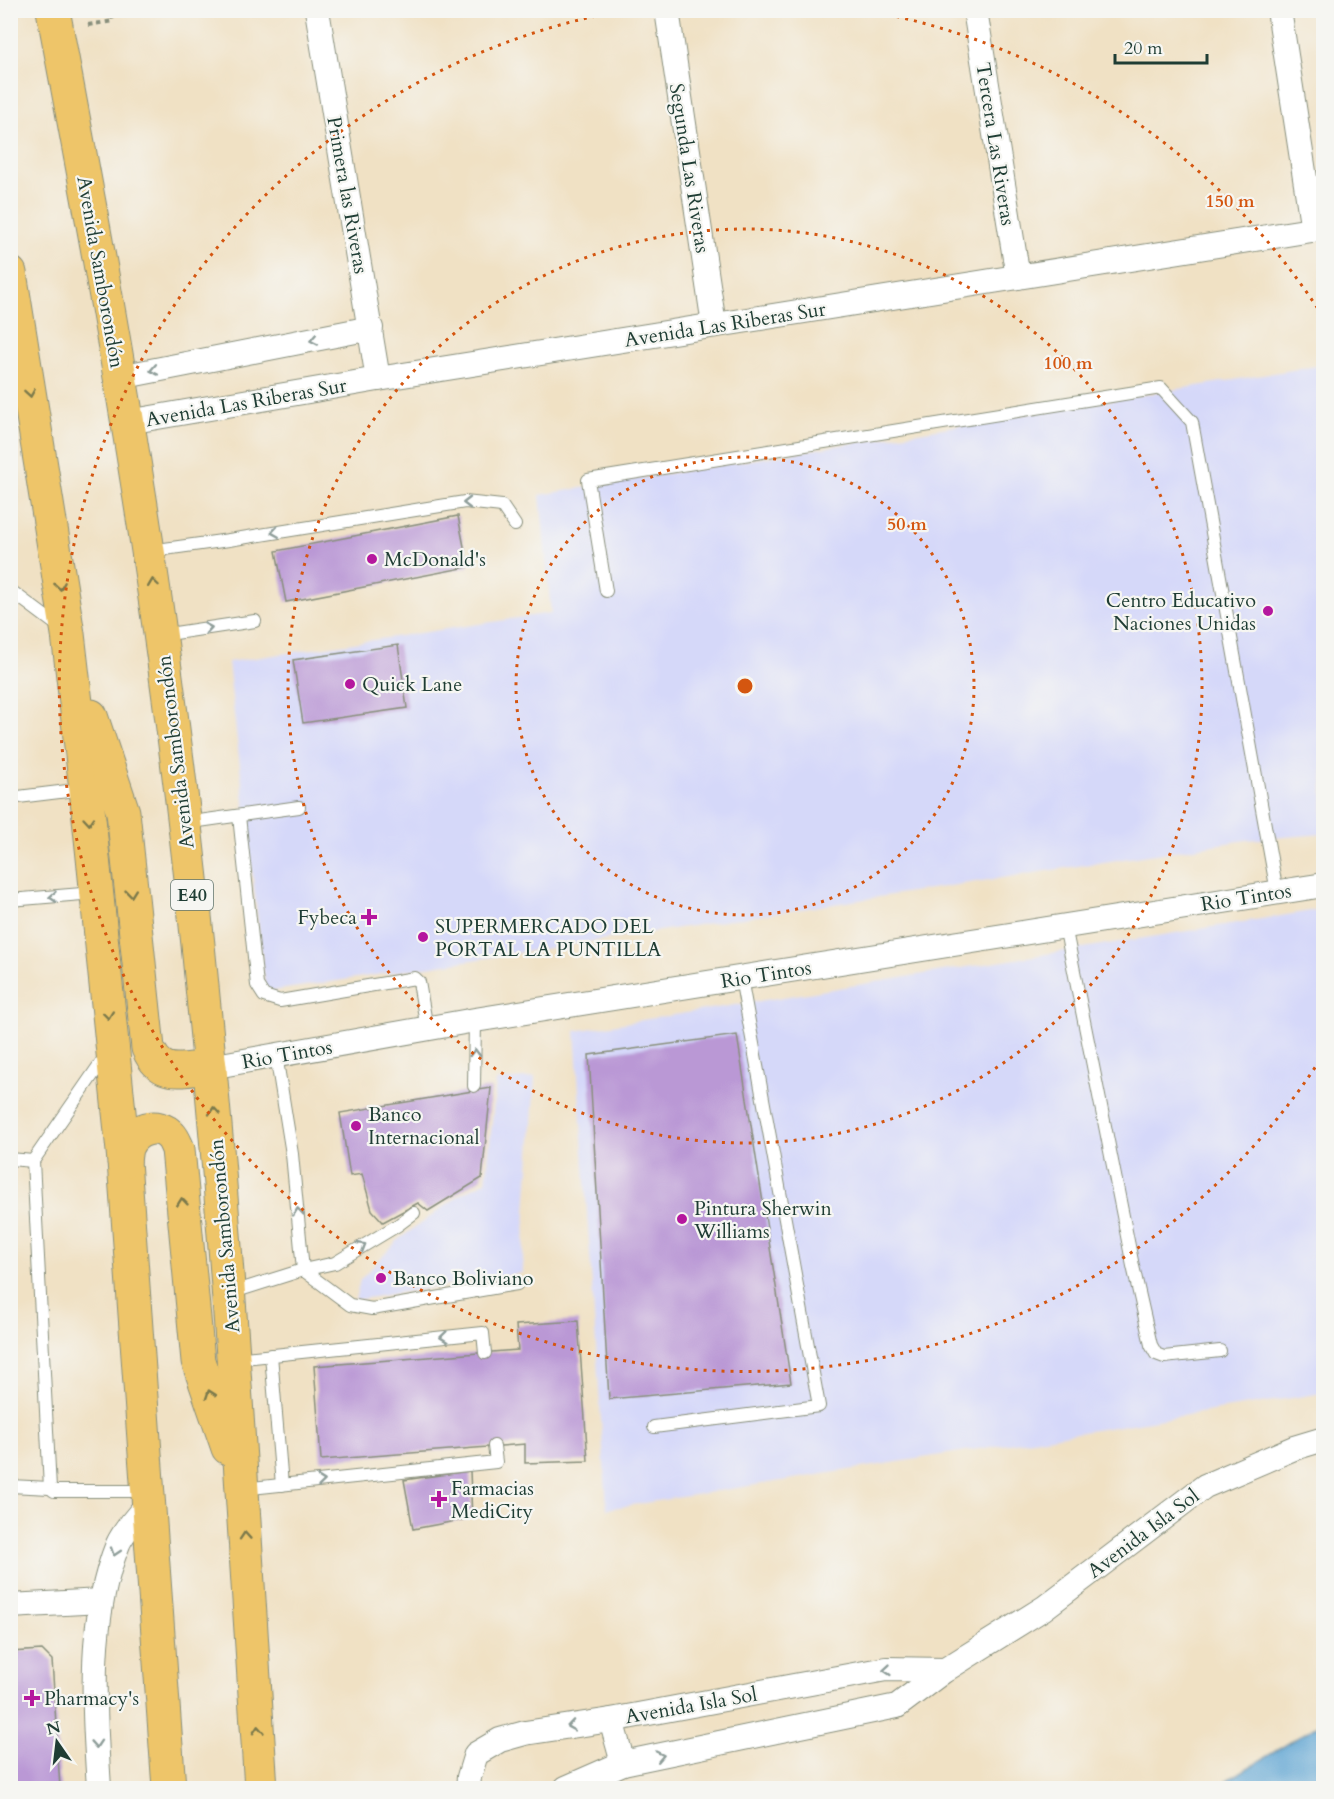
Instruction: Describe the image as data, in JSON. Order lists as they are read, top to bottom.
{
  "streets": {
    "highway": ["Avenida Samborondón", "E40"],
    "street": [
      "Tercera Las Riveras",
      "Segunda Las Riveras",
      "Primera las Riveras",
      "Avenida Las Riberas Sur",
      "Rio Tintos",
      "Avenida Isla Sol"
    ]
  },
  "crossings": [
    ["Tercera Las Riveras", "Avenida Las Riberas Sur"],
    ["Segunda Las Riveras", "Avenida Las Riberas Sur"],
    ["Primera las Riveras", "Avenida Las Riberas Sur"],
    ["Avenida Samborondón", "Avenida Las Riberas Sur"],
    ["Avenida Samborondón", "Rio Tintos"]
  ],
  "places": {
    "other": [
      "McDonald's",
      "Centro Educativo Naciones Unidas",
      "Quick Lane",
      "SUPERMERCADO DEL PORTAL LA PUNTILLA",
      "Banco Internacional",
      "Pintura Sherwin Williams",
      "Banco Boliviano"
    ],
    "health": ["Fybeca", "Farmacias MediCity", "Pharmacy's"]
  },
  "scale_bar": "20 m",
  "north": "top",
  "rings": ["150 m", "100 m", "50 m"]
}
